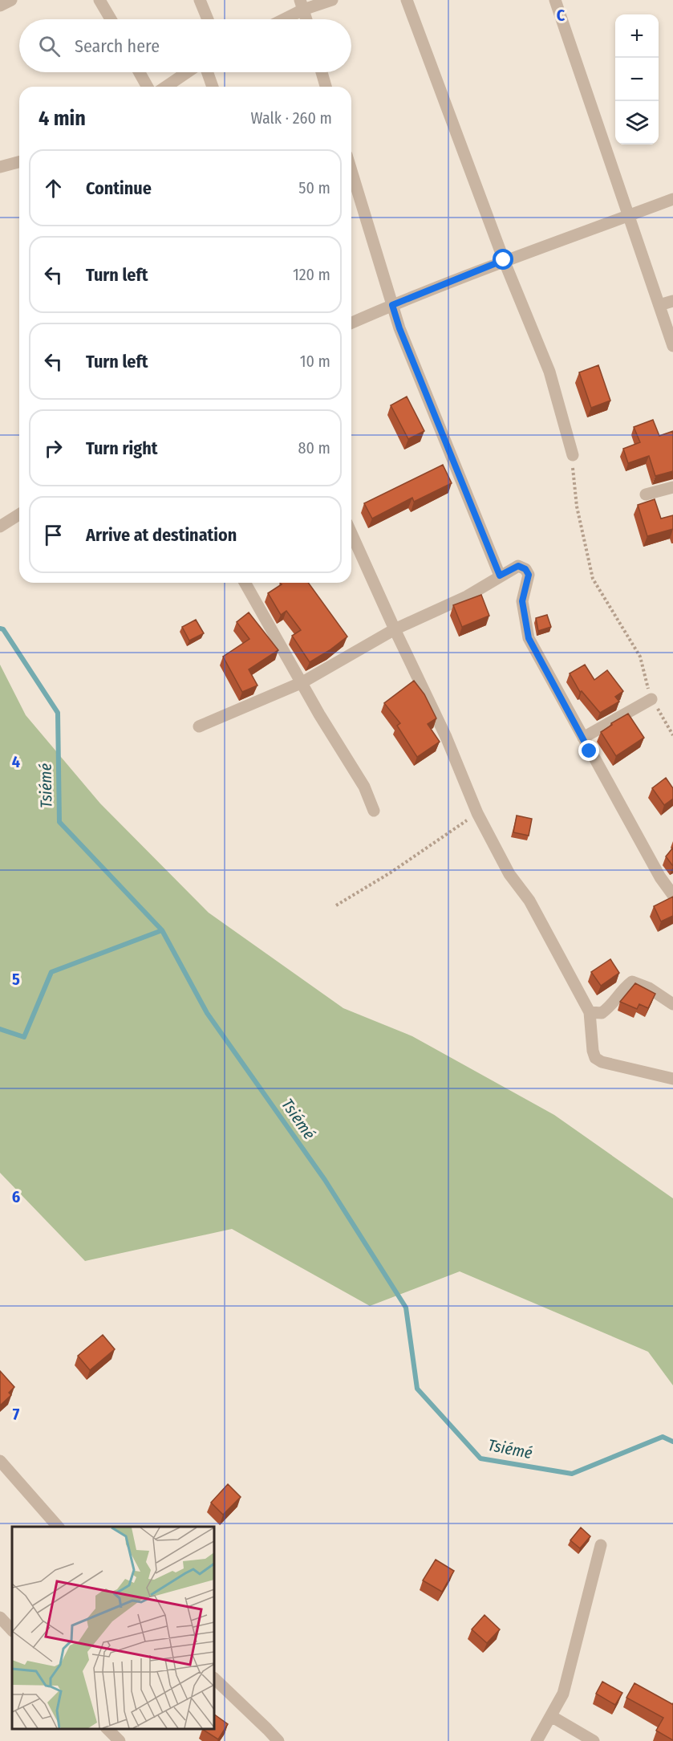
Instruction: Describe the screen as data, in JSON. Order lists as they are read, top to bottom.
{
  "water": ["Tsiémé"],
  "page": {
    "map_buttons": ["+", "−"],
    "search": "Search here",
    "heading": ["4 min", "Walk · 260 m"],
    "list": [
      ["Continue", "50 m"],
      ["Turn left", "120 m"],
      ["Turn left", "10 m"],
      ["Turn right", "80 m"],
      "Arrive at destination"
    ]
  },
  "grid": {
    "columns": ["C"],
    "rows": [
      "4",
      "5",
      "6",
      "7"
    ]
  }
}
